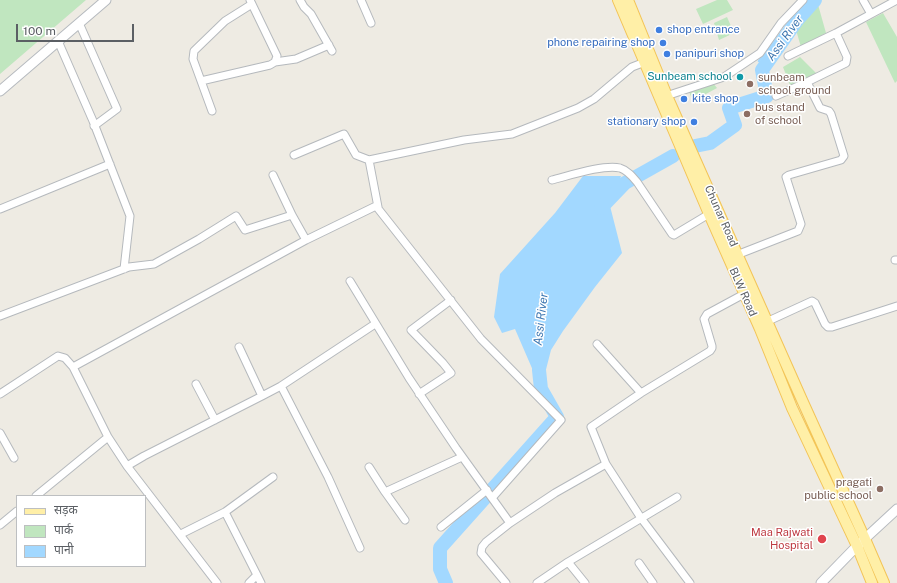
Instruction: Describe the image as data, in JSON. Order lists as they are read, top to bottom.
{
  "streets": {
    "main road": ["Chunar Road", "BLW Road"]
  },
  "crossings": [
    ["Chunar Road", "BLW Road"]
  ],
  "water": ["Assi River"],
  "places": [
    "shop entrance",
    "phone repairing shop",
    "panipuri shop",
    "Sunbeam school",
    "sunbeam school ground",
    "kite shop",
    "bus stand of school",
    "stationary shop",
    "pragati public school",
    "Maa Rajwati Hospital"
  ],
  "legend": ["सड़क", "पार्क", "पानी"],
  "scale_bar": "100 m"
}
